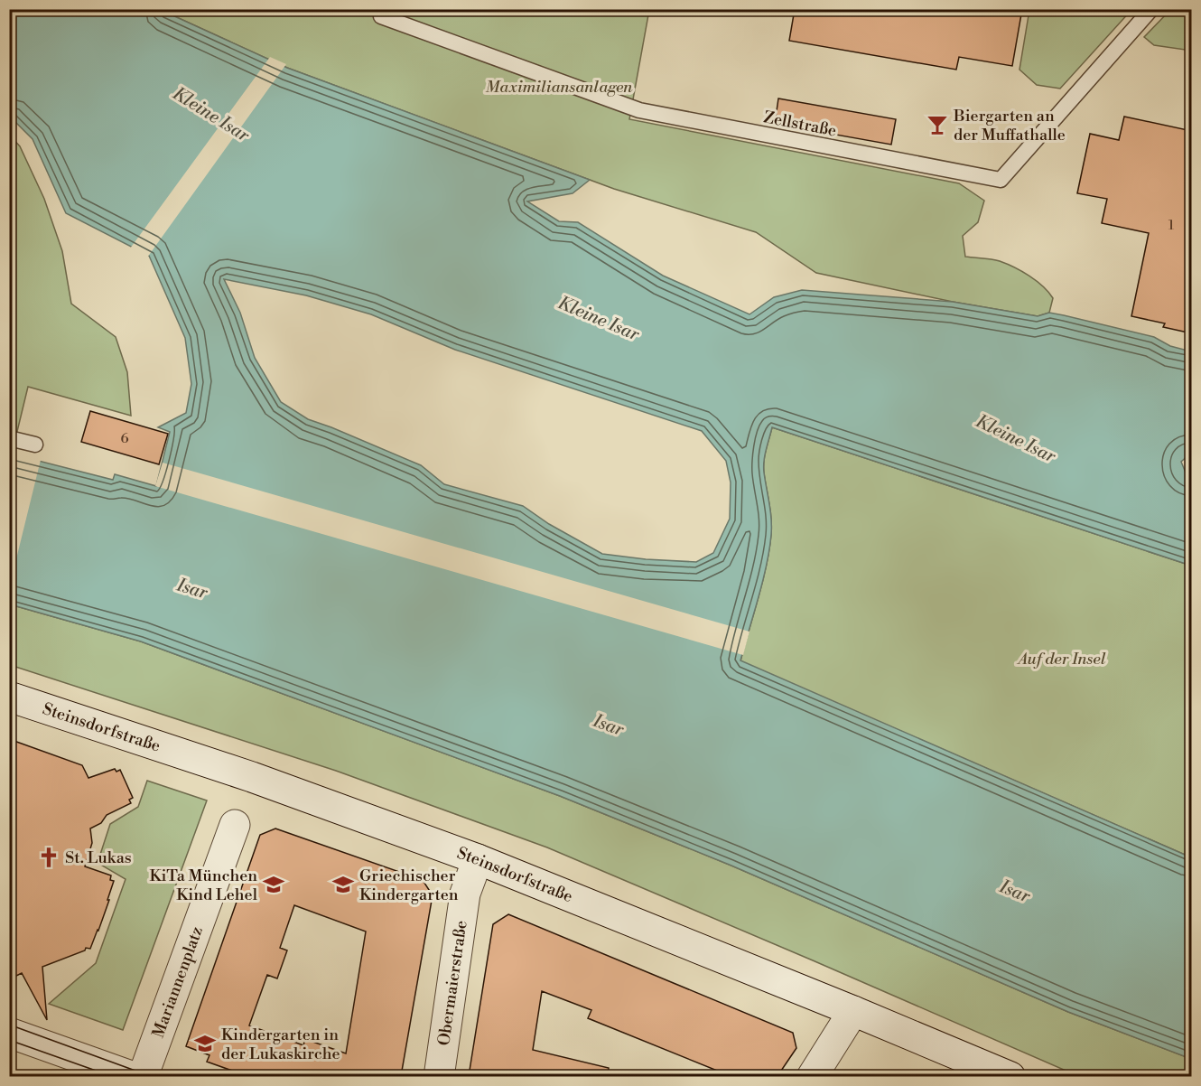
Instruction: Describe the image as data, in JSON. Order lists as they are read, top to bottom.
{
  "streets": {
    "main road": ["Steinsdorfstraße", "Mariannenplatz", "Obermaierstraße"],
    "lane": ["Zellstraße"]
  },
  "crossings": [
    ["Steinsdorfstraße", "Obermaierstraße"]
  ],
  "water": ["Kleine Isar", "Isar"],
  "parks": ["Maximiliansanlagen", "Auf der Insel"],
  "places": {
    "bar": ["Biergarten an der Muffathalle"],
    "church": ["St. Lukas"],
    "school or university": ["KiTa München Kind Lehel", "Griechischer Kindergarten", "Kindergarten in der Lukaskirche"]
  },
  "house_numbers": ["1", "6"]
}
